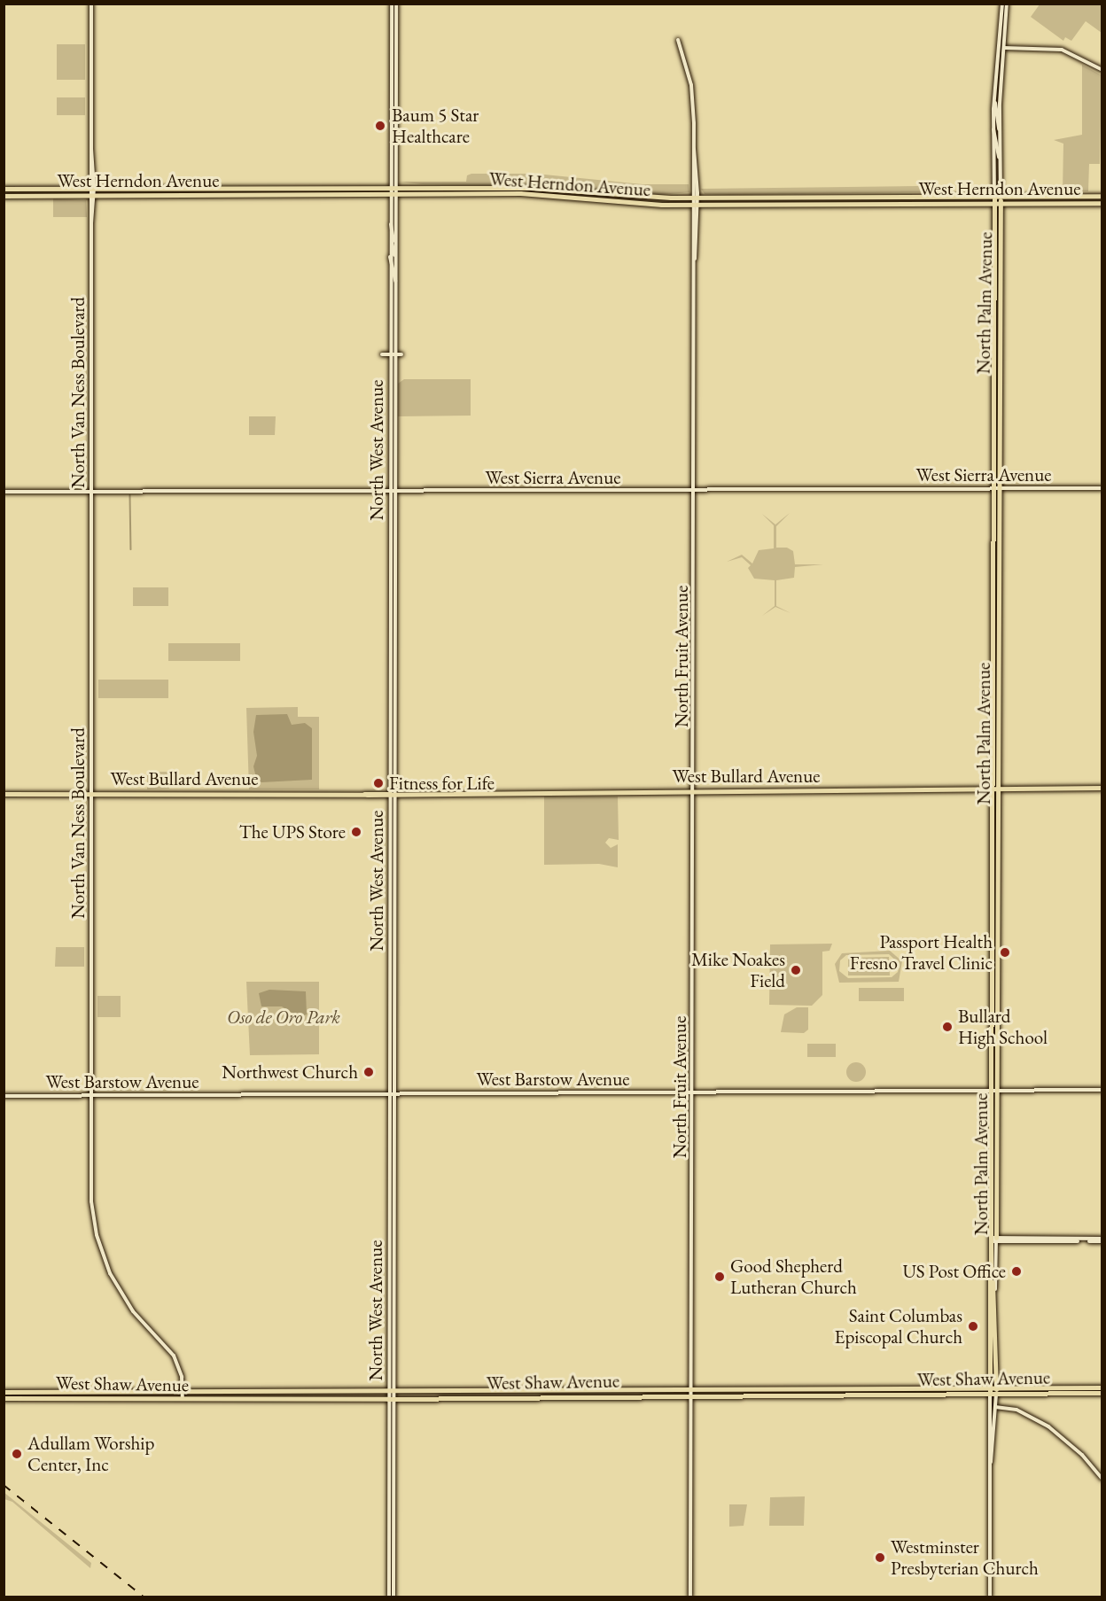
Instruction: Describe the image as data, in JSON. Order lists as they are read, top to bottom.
{
  "streets": {
    "main road": [
      "West Herndon Avenue",
      "North Palm Avenue",
      "West Bullard Avenue",
      "West Shaw Avenue"
    ],
    "street": [
      "North Van Ness Boulevard",
      "North West Avenue",
      "West Sierra Avenue",
      "North Fruit Avenue",
      "West Barstow Avenue"
    ]
  },
  "crossings": [
    ["West Herndon Avenue", "North Palm Avenue"],
    ["West Herndon Avenue", "North Van Ness Boulevard"],
    ["West Herndon Avenue", "North West Avenue"],
    ["West Herndon Avenue", "North Fruit Avenue"],
    ["North Palm Avenue", "West Sierra Avenue"],
    ["North Palm Avenue", "West Bullard Avenue"],
    ["North Palm Avenue", "West Barstow Avenue"],
    ["North Palm Avenue", "West Shaw Avenue"],
    ["North Van Ness Boulevard", "West Sierra Avenue"],
    ["North Van Ness Boulevard", "West Bullard Avenue"],
    ["North Van Ness Boulevard", "West Barstow Avenue"],
    ["North Van Ness Boulevard", "West Shaw Avenue"],
    ["North West Avenue", "West Sierra Avenue"],
    ["North West Avenue", "West Bullard Avenue"],
    ["North West Avenue", "West Barstow Avenue"],
    ["North West Avenue", "West Shaw Avenue"],
    ["West Sierra Avenue", "North Fruit Avenue"],
    ["North Fruit Avenue", "West Bullard Avenue"],
    ["North Fruit Avenue", "West Barstow Avenue"],
    ["North Fruit Avenue", "West Shaw Avenue"]
  ],
  "parks": ["Oso de Oro Park"],
  "places": [
    "Baum 5 Star Healthcare",
    "Fitness for Life",
    "The UPS Store",
    "Passport Health Fresno Travel Clinic",
    "Mike Noakes Field",
    "Bullard High School",
    "Northwest Church",
    "US Post Office",
    "Good Shepherd Lutheran Church",
    "Saint Columbas Episcopal Church",
    "Adullam Worship Center, Inc",
    "Westminster Presbyterian Church"
  ]
}
